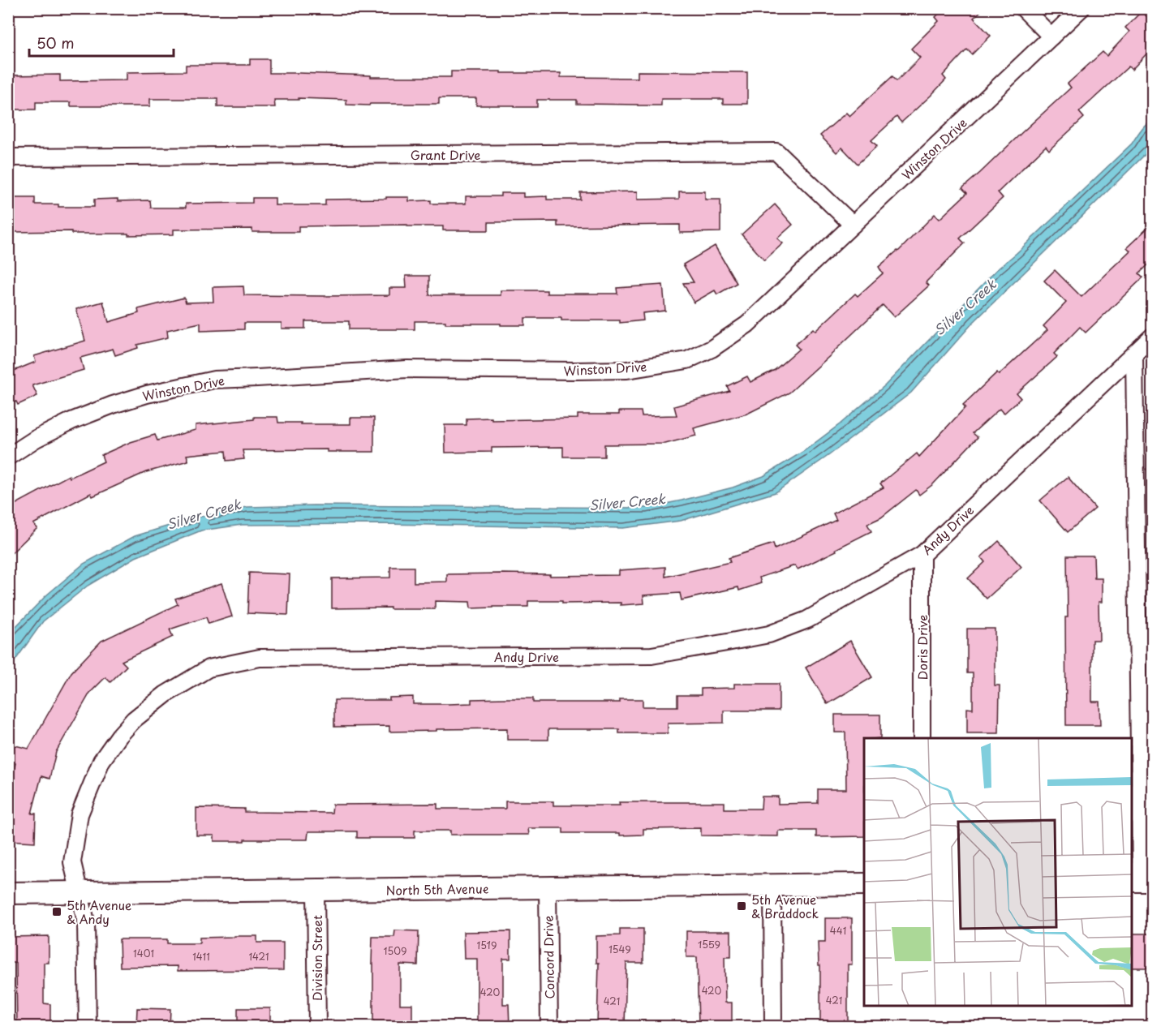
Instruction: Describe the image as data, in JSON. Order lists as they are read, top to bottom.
{
  "streets": {
    "street": [
      "Winston Drive",
      "Grant Drive",
      "Andy Drive",
      "Doris Drive",
      "North 5th Avenue",
      "Concord Drive",
      "Division Street"
    ]
  },
  "crossings": [
    ["Winston Drive", "Grant Drive"],
    ["Andy Drive", "Doris Drive"],
    ["Andy Drive", "North 5th Avenue"],
    ["North 5th Avenue", "Concord Drive"],
    ["North 5th Avenue", "Division Street"]
  ],
  "water": ["Silver Creek"],
  "places": {
    "transit": ["5th Avenue & Braddock", "5th Avenue & Andy"]
  },
  "house_numbers": [
    "441",
    "1559",
    "1519",
    "1549",
    "1509",
    "1401",
    "1411",
    "1421",
    "420",
    "420",
    "421",
    "421"
  ],
  "scale_bar": "50 m"
}
